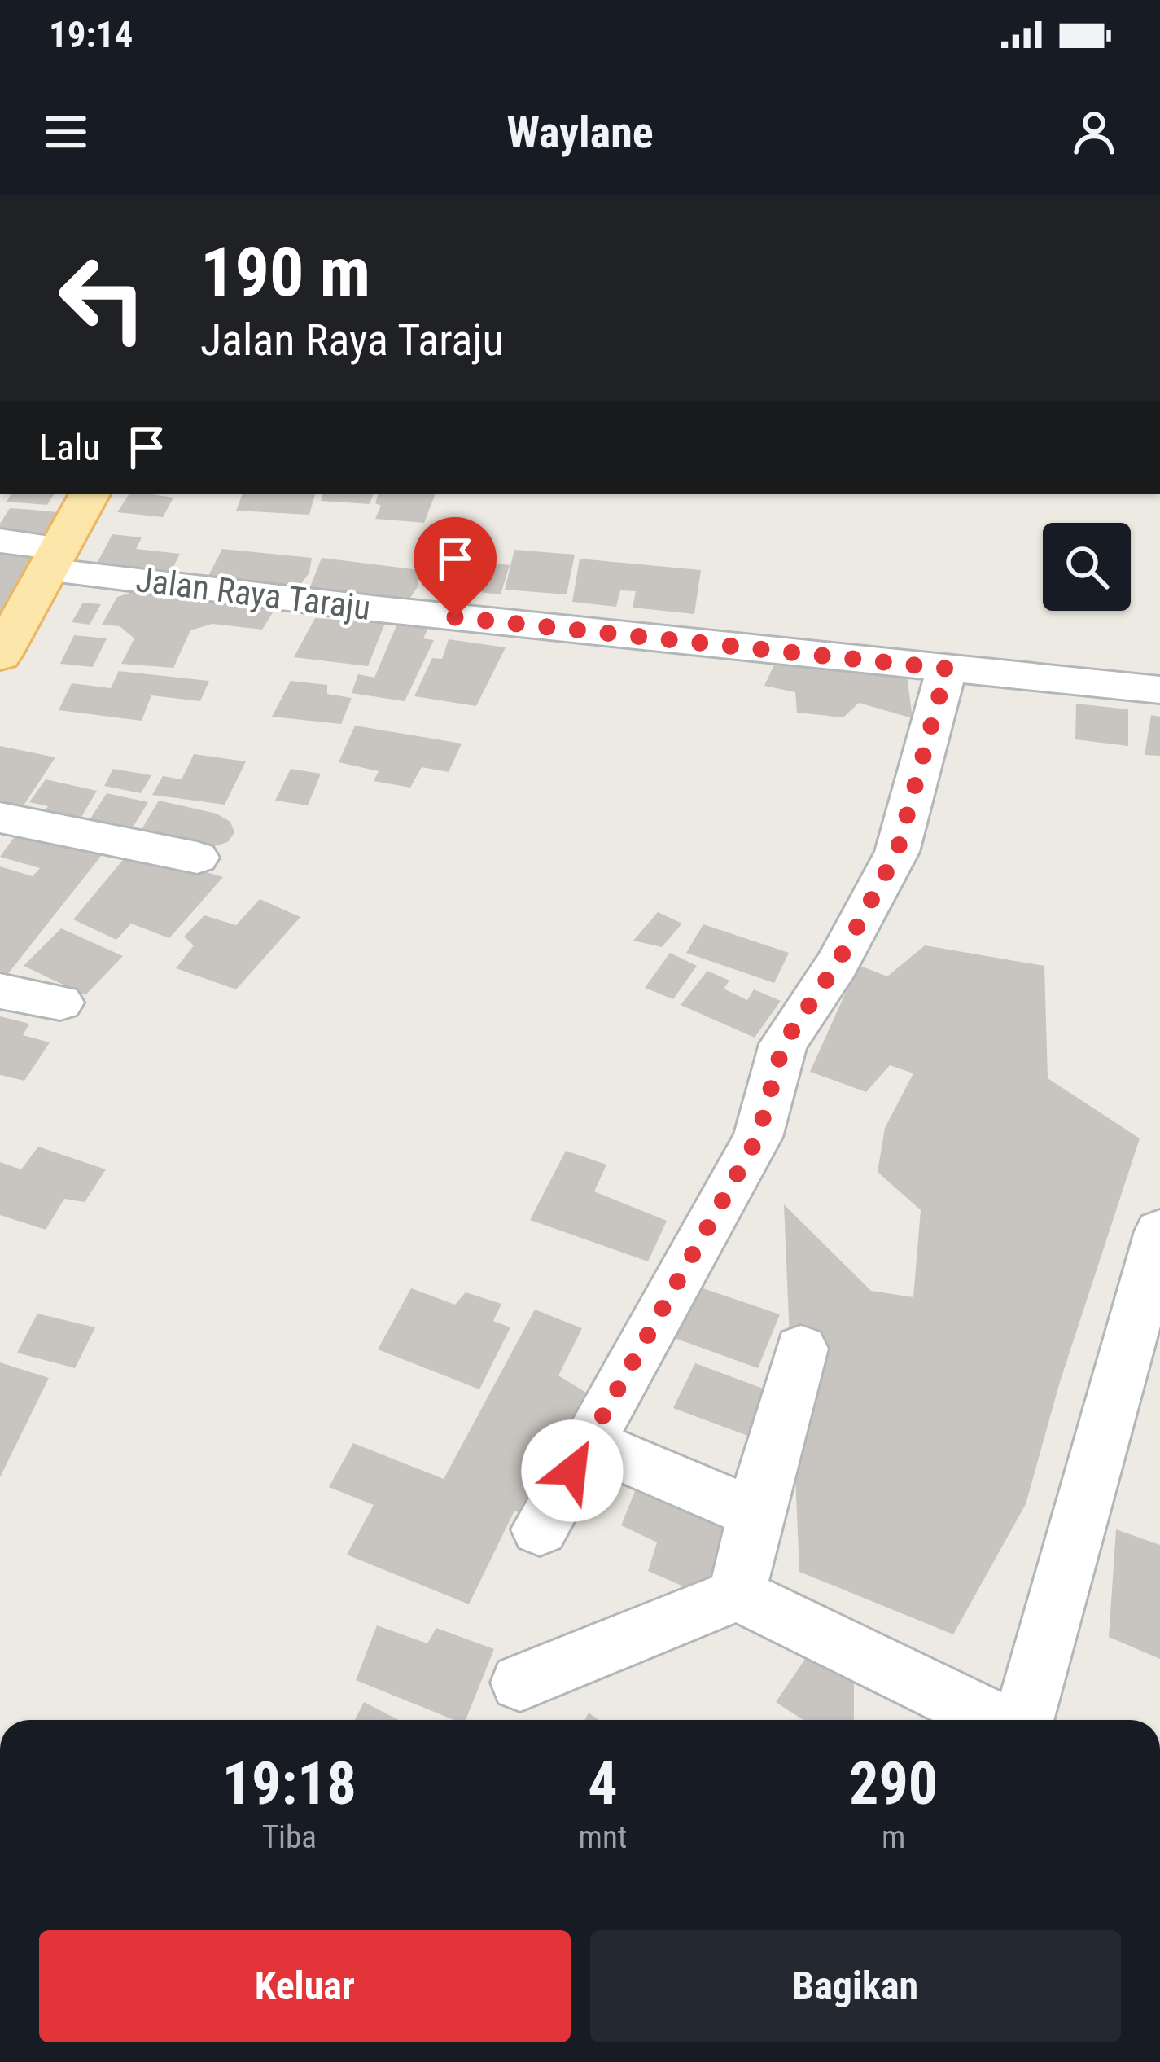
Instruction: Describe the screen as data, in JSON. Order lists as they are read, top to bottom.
{
  "streets": {
    "street": ["Jalan Raya Taraju"]
  },
  "page": {
    "status": "19:14",
    "header": "Waylane",
    "turn": ["190 m", "Jalan Raya Taraju"],
    "then": "Lalu",
    "eta": [
      "19:18",
      "Tiba",
      "4",
      "mnt",
      "290",
      "m"
    ],
    "buttons": ["Keluar", "Bagikan"]
  }
}
